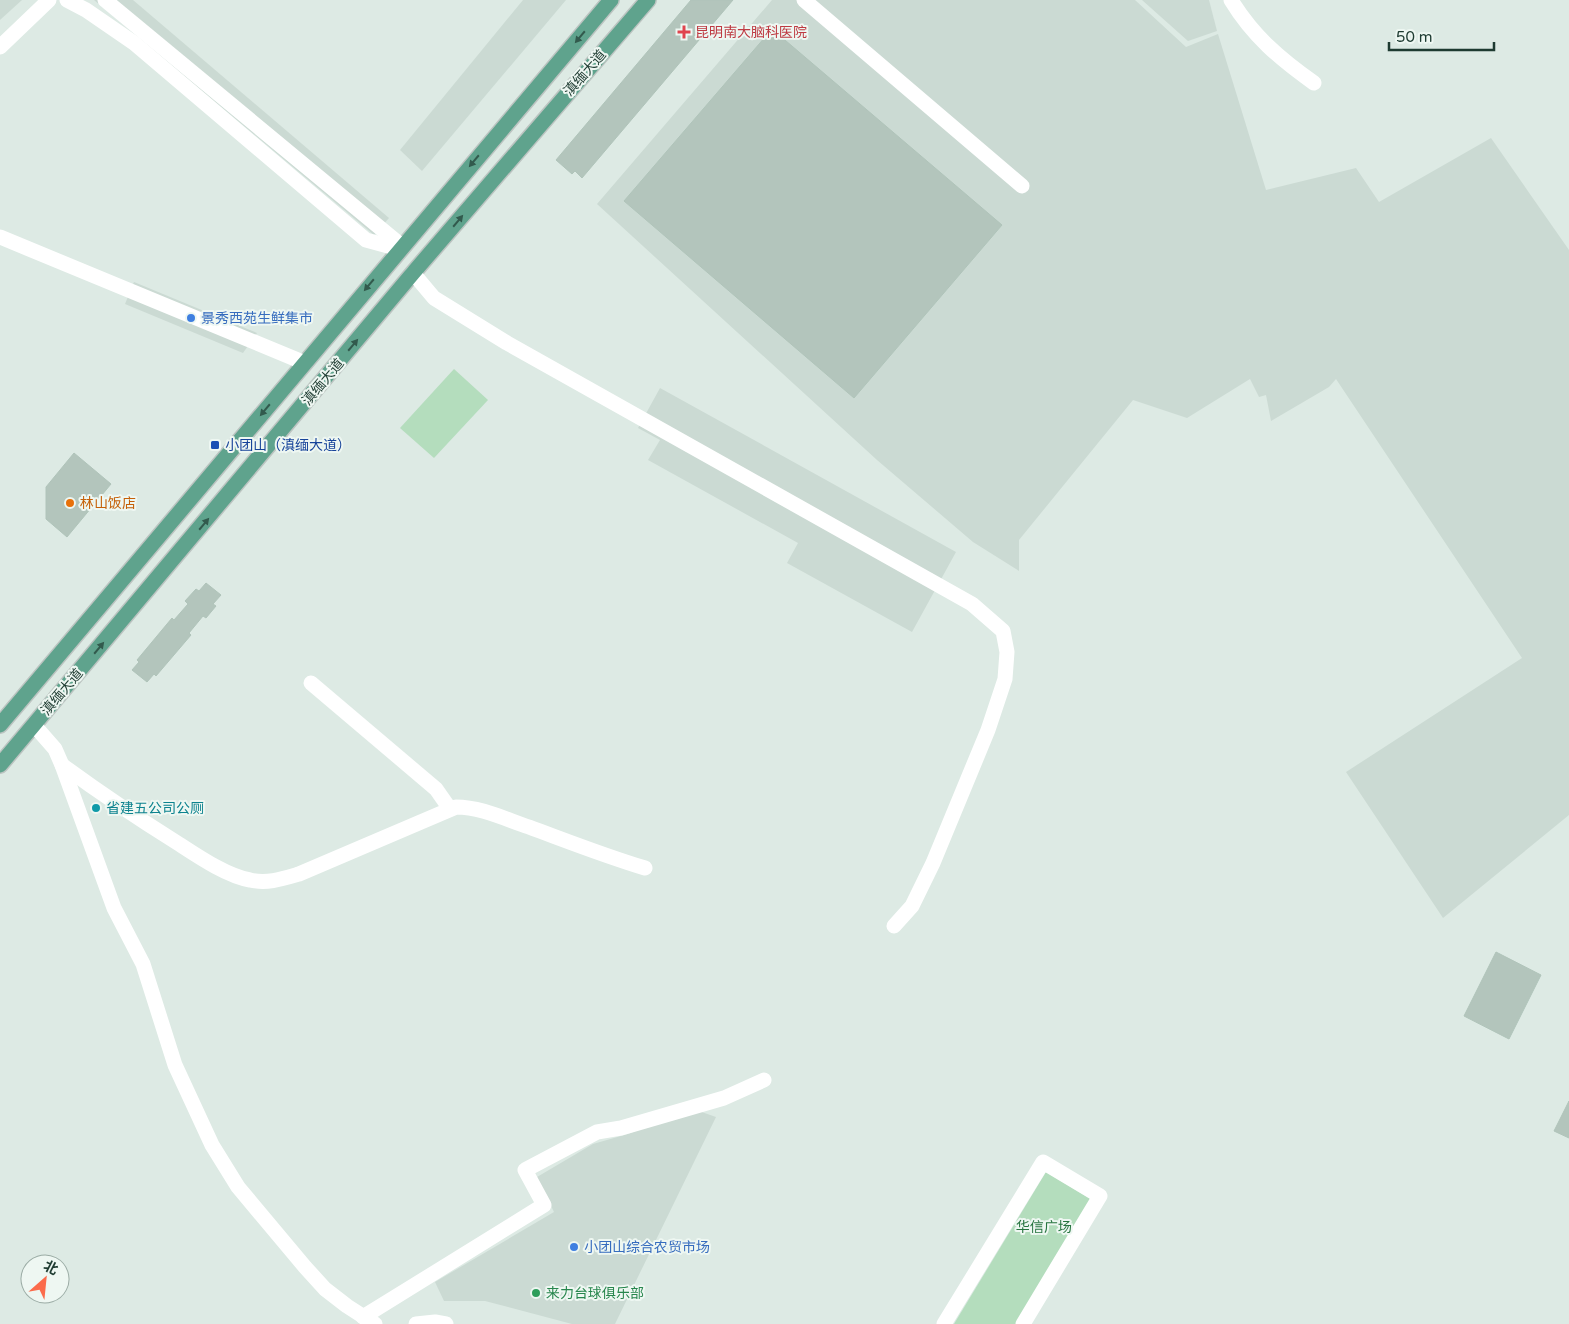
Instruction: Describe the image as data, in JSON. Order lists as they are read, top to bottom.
{
  "streets": {
    "main road": ["滇缅大道"]
  },
  "parks": ["华信广场"],
  "places": {
    "health": ["昆明南大脑科医院"],
    "other": [
      "景秀西苑生鲜集市",
      "林山饭店",
      "省建五公司公厕",
      "小团山综合农贸市场",
      "来力台球俱乐部"
    ],
    "transit": ["小团山（滇缅大道）"]
  },
  "scale_bar": "50 m",
  "north": "top right"
}
